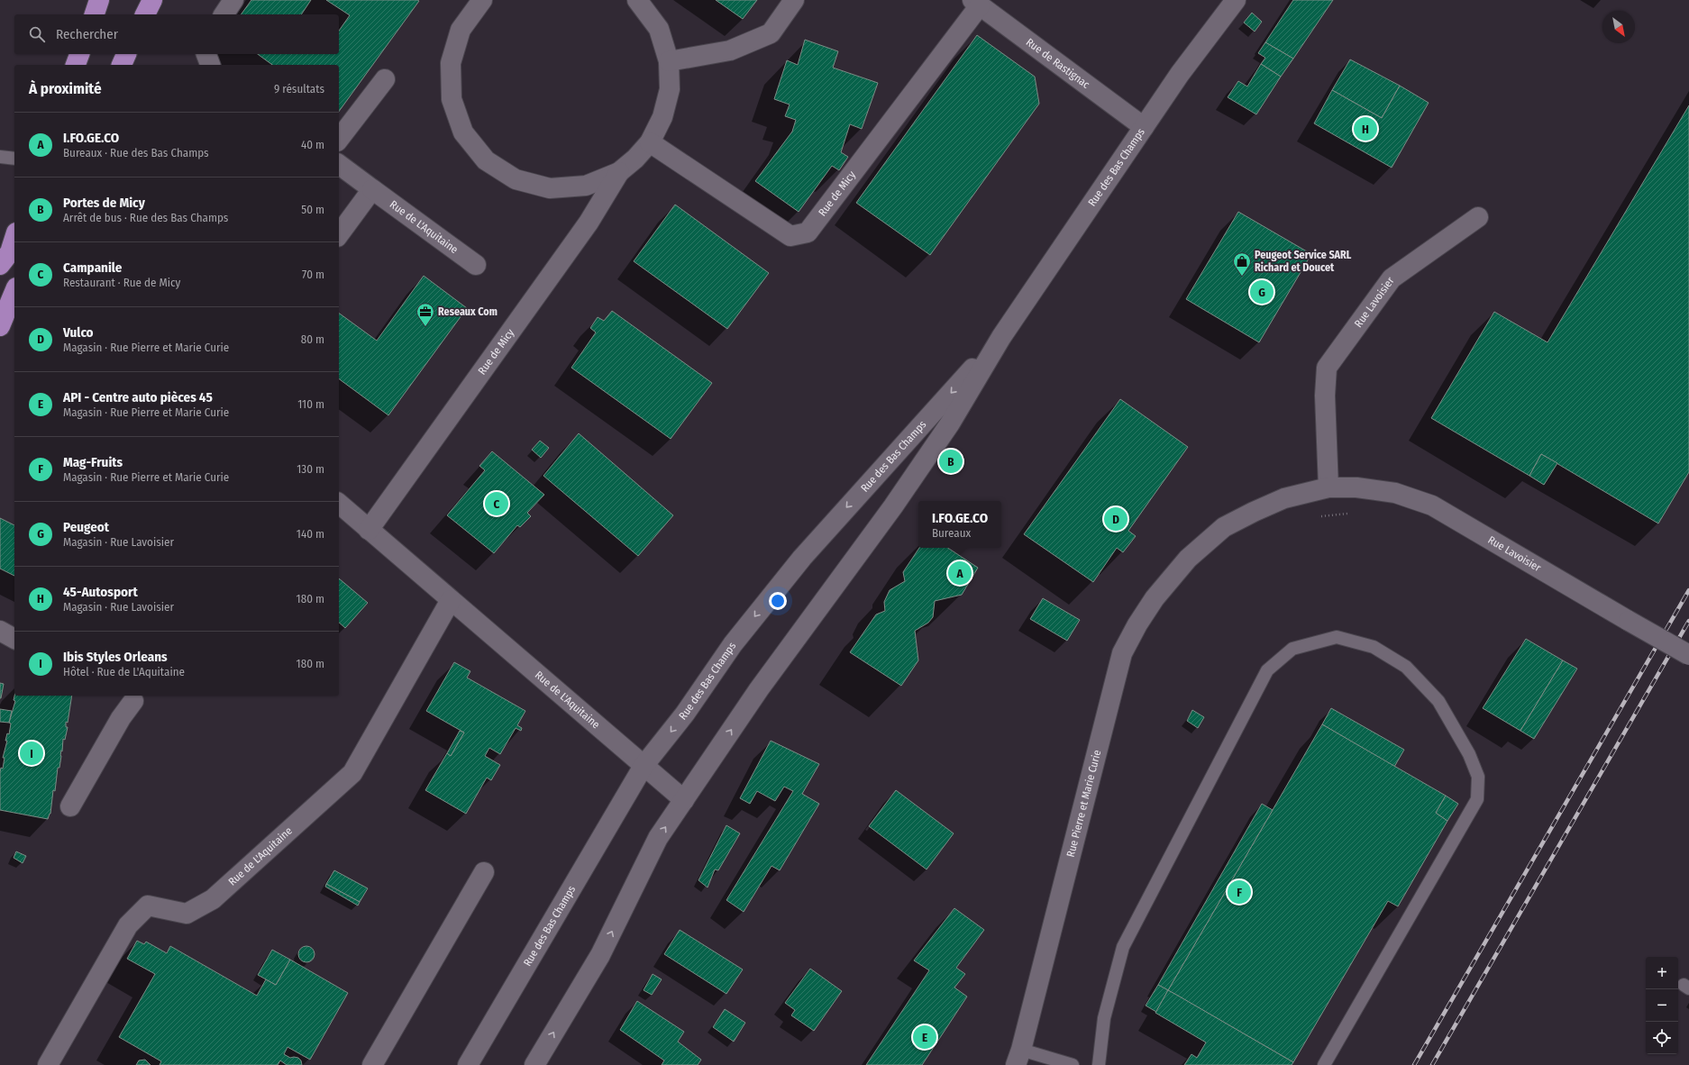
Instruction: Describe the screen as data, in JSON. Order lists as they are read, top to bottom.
{
  "streets": {
    "street": [
      "Rue de Rastignac",
      "Rue des Bas Champs",
      "Rue de Micy",
      "Rue de L'Aquitaine",
      "Rue Lavoisier",
      "Rue Pierre et Marie Curie"
    ]
  },
  "crossings": [
    ["Rue de Rastignac", "Rue des Bas Champs"],
    ["Rue de Rastignac", "Rue de Micy"],
    ["Rue des Bas Champs", "Rue de L'Aquitaine"],
    ["Rue de Micy", "Rue de L'Aquitaine"],
    ["Rue Lavoisier", "Rue Pierre et Marie Curie"]
  ],
  "places": {
    "shop": ["Peugeot Service SARL Richard et Doucet"],
    "office": ["Reseaux Com"]
  },
  "north": "bottom right",
  "page": {
    "search": "Rechercher",
    "heading": ["À proximité", "9 résultats"],
    "list": [
      {
        "mark": "A",
        "name": "I.FO.GE.CO",
        "note": "Bureaux · Rue des Bas Champs",
        "value": "40 m"
      },
      {
        "mark": "B",
        "name": "Portes de Micy",
        "note": "Arrêt de bus · Rue des Bas Champs",
        "value": "50 m"
      },
      {
        "mark": "C",
        "name": "Campanile",
        "note": "Restaurant · Rue de Micy",
        "value": "70 m"
      },
      {
        "mark": "D",
        "name": "Vulco",
        "note": "Magasin · Rue Pierre et Marie Curie",
        "value": "80 m"
      },
      {
        "mark": "E",
        "name": "API - Centre auto pièces 45",
        "note": "Magasin · Rue Pierre et Marie Curie",
        "value": "110 m"
      },
      {
        "mark": "F",
        "name": "Mag-Fruits",
        "note": "Magasin · Rue Pierre et Marie Curie",
        "value": "130 m"
      },
      {
        "mark": "G",
        "name": "Peugeot",
        "note": "Magasin · Rue Lavoisier",
        "value": "140 m"
      },
      {
        "mark": "H",
        "name": "45-Autosport",
        "note": "Magasin · Rue Lavoisier",
        "value": "180 m"
      },
      {
        "mark": "I",
        "name": "Ibis Styles Orleans",
        "note": "Hôtel · Rue de L'Aquitaine",
        "value": "180 m"
      }
    ],
    "pins": [
      "H",
      "G",
      "B",
      "C",
      "D",
      "A",
      "I",
      "F",
      "E"
    ],
    "popup": ["I.FO.GE.CO", "Bureaux"],
    "map_buttons": ["+", "−"]
  }
}
